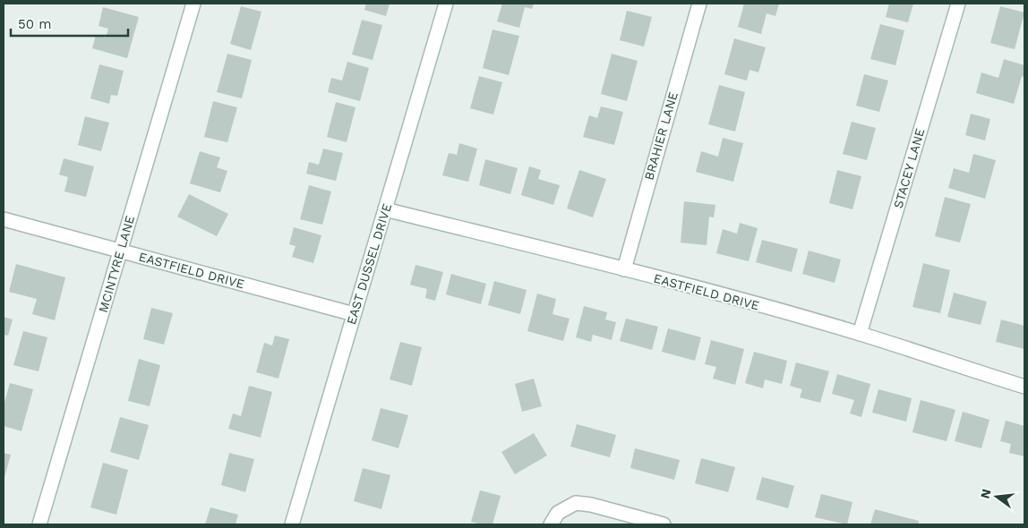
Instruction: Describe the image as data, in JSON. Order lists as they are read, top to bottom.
{
  "streets": {
    "street": [
      "BRAHIER LANE",
      "STACEY LANE",
      "MCINTYRE LANE",
      "EAST DUSSEL DRIVE",
      "EASTFIELD DRIVE"
    ]
  },
  "crossings": [
    ["BRAHIER LANE", "EASTFIELD DRIVE"],
    ["STACEY LANE", "EASTFIELD DRIVE"],
    ["MCINTYRE LANE", "EASTFIELD DRIVE"],
    ["EAST DUSSEL DRIVE", "EASTFIELD DRIVE"]
  ],
  "scale_bar": "50 m",
  "north": "left"
}
